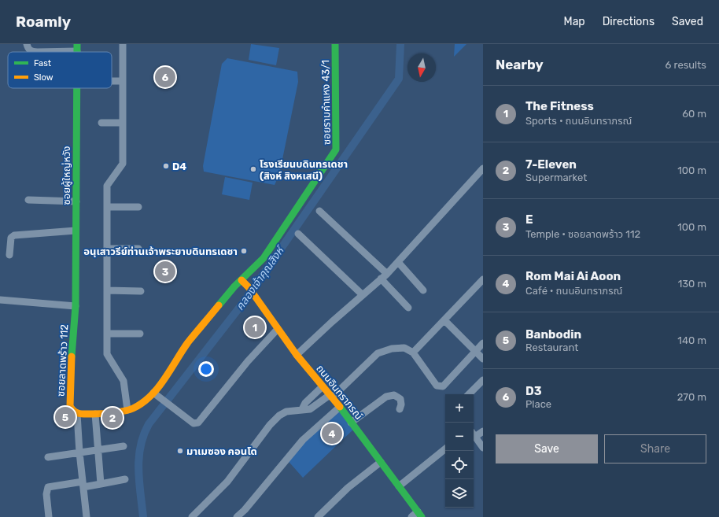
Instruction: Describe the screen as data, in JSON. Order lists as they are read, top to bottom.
{
  "streets": {
    "street": [
      "ซอยรามคำแหง 43/1",
      "ซอยผู้ใหญ่หวัง",
      "ซอยลาดพร้าว 112",
      "ถนนอินทราภรณ์"
    ]
  },
  "crossings": [
    ["ซอยรามคำแหง 43/1", "ถนนอินทราภรณ์"],
    ["ซอยผู้ใหญ่หวัง", "ซอยลาดพร้าว 112"]
  ],
  "water": ["คลองเจ้าคุณสิงห์"],
  "places": [
    "D4",
    "โรงเรียนบดินทรเดชา (สิงห์ สิงหเสนี)",
    "อนุเสาวรีย์ท่านเจ้าพระยาบดินทรเดชา",
    "มาเมซอง คอนโด"
  ],
  "legend": ["Fast", "Slow"],
  "north": "bottom",
  "page": {
    "header": "Roamly",
    "nav": ["Map", "Directions", "Saved"],
    "heading": ["Nearby", "6 results"],
    "pins": [
      "6",
      "3",
      "1",
      "5",
      "2",
      "4"
    ],
    "list": [
      {
        "mark": "1",
        "name": "The Fitness",
        "note": "Sports · ถนนอินทราภรณ์",
        "value": "60 m"
      },
      {
        "mark": "2",
        "name": "7-Eleven",
        "note": "Supermarket",
        "value": "100 m"
      },
      {
        "mark": "3",
        "name": "E",
        "note": "Temple · ซอยลาดพร้าว 112",
        "value": "100 m"
      },
      {
        "mark": "4",
        "name": "Rom Mai Ai Aoon",
        "note": "Café · ถนนอินทราภรณ์",
        "value": "130 m"
      },
      {
        "mark": "5",
        "name": "Banbodin",
        "note": "Restaurant",
        "value": "140 m"
      },
      {
        "mark": "6",
        "name": "D3",
        "note": "Place",
        "value": "270 m"
      }
    ],
    "map_buttons": ["+", "−"],
    "buttons": ["Save", "Share"]
  }
}
